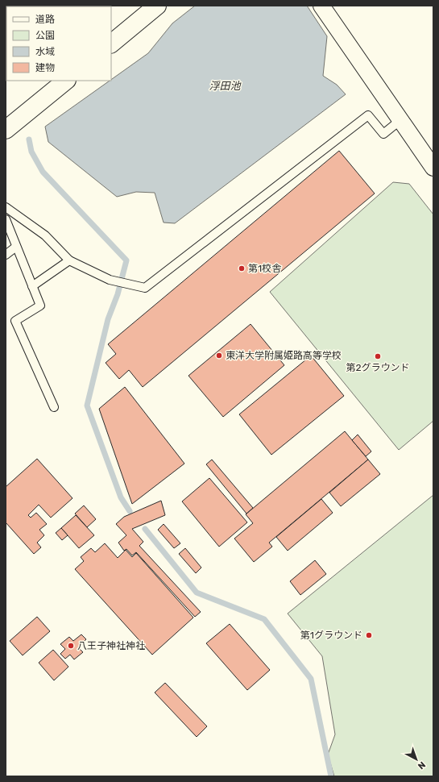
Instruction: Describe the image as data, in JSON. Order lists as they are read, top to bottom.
{
  "water": ["浮田池"],
  "places": [
    "第1校舎",
    "東洋大学附属姫路高等学校",
    "第2グラウンド",
    "第1グラウンド",
    "八王子神社神社"
  ],
  "legend": [
    "道路",
    "公園",
    "水域",
    "建物"
  ],
  "north": "bottom right"
}
